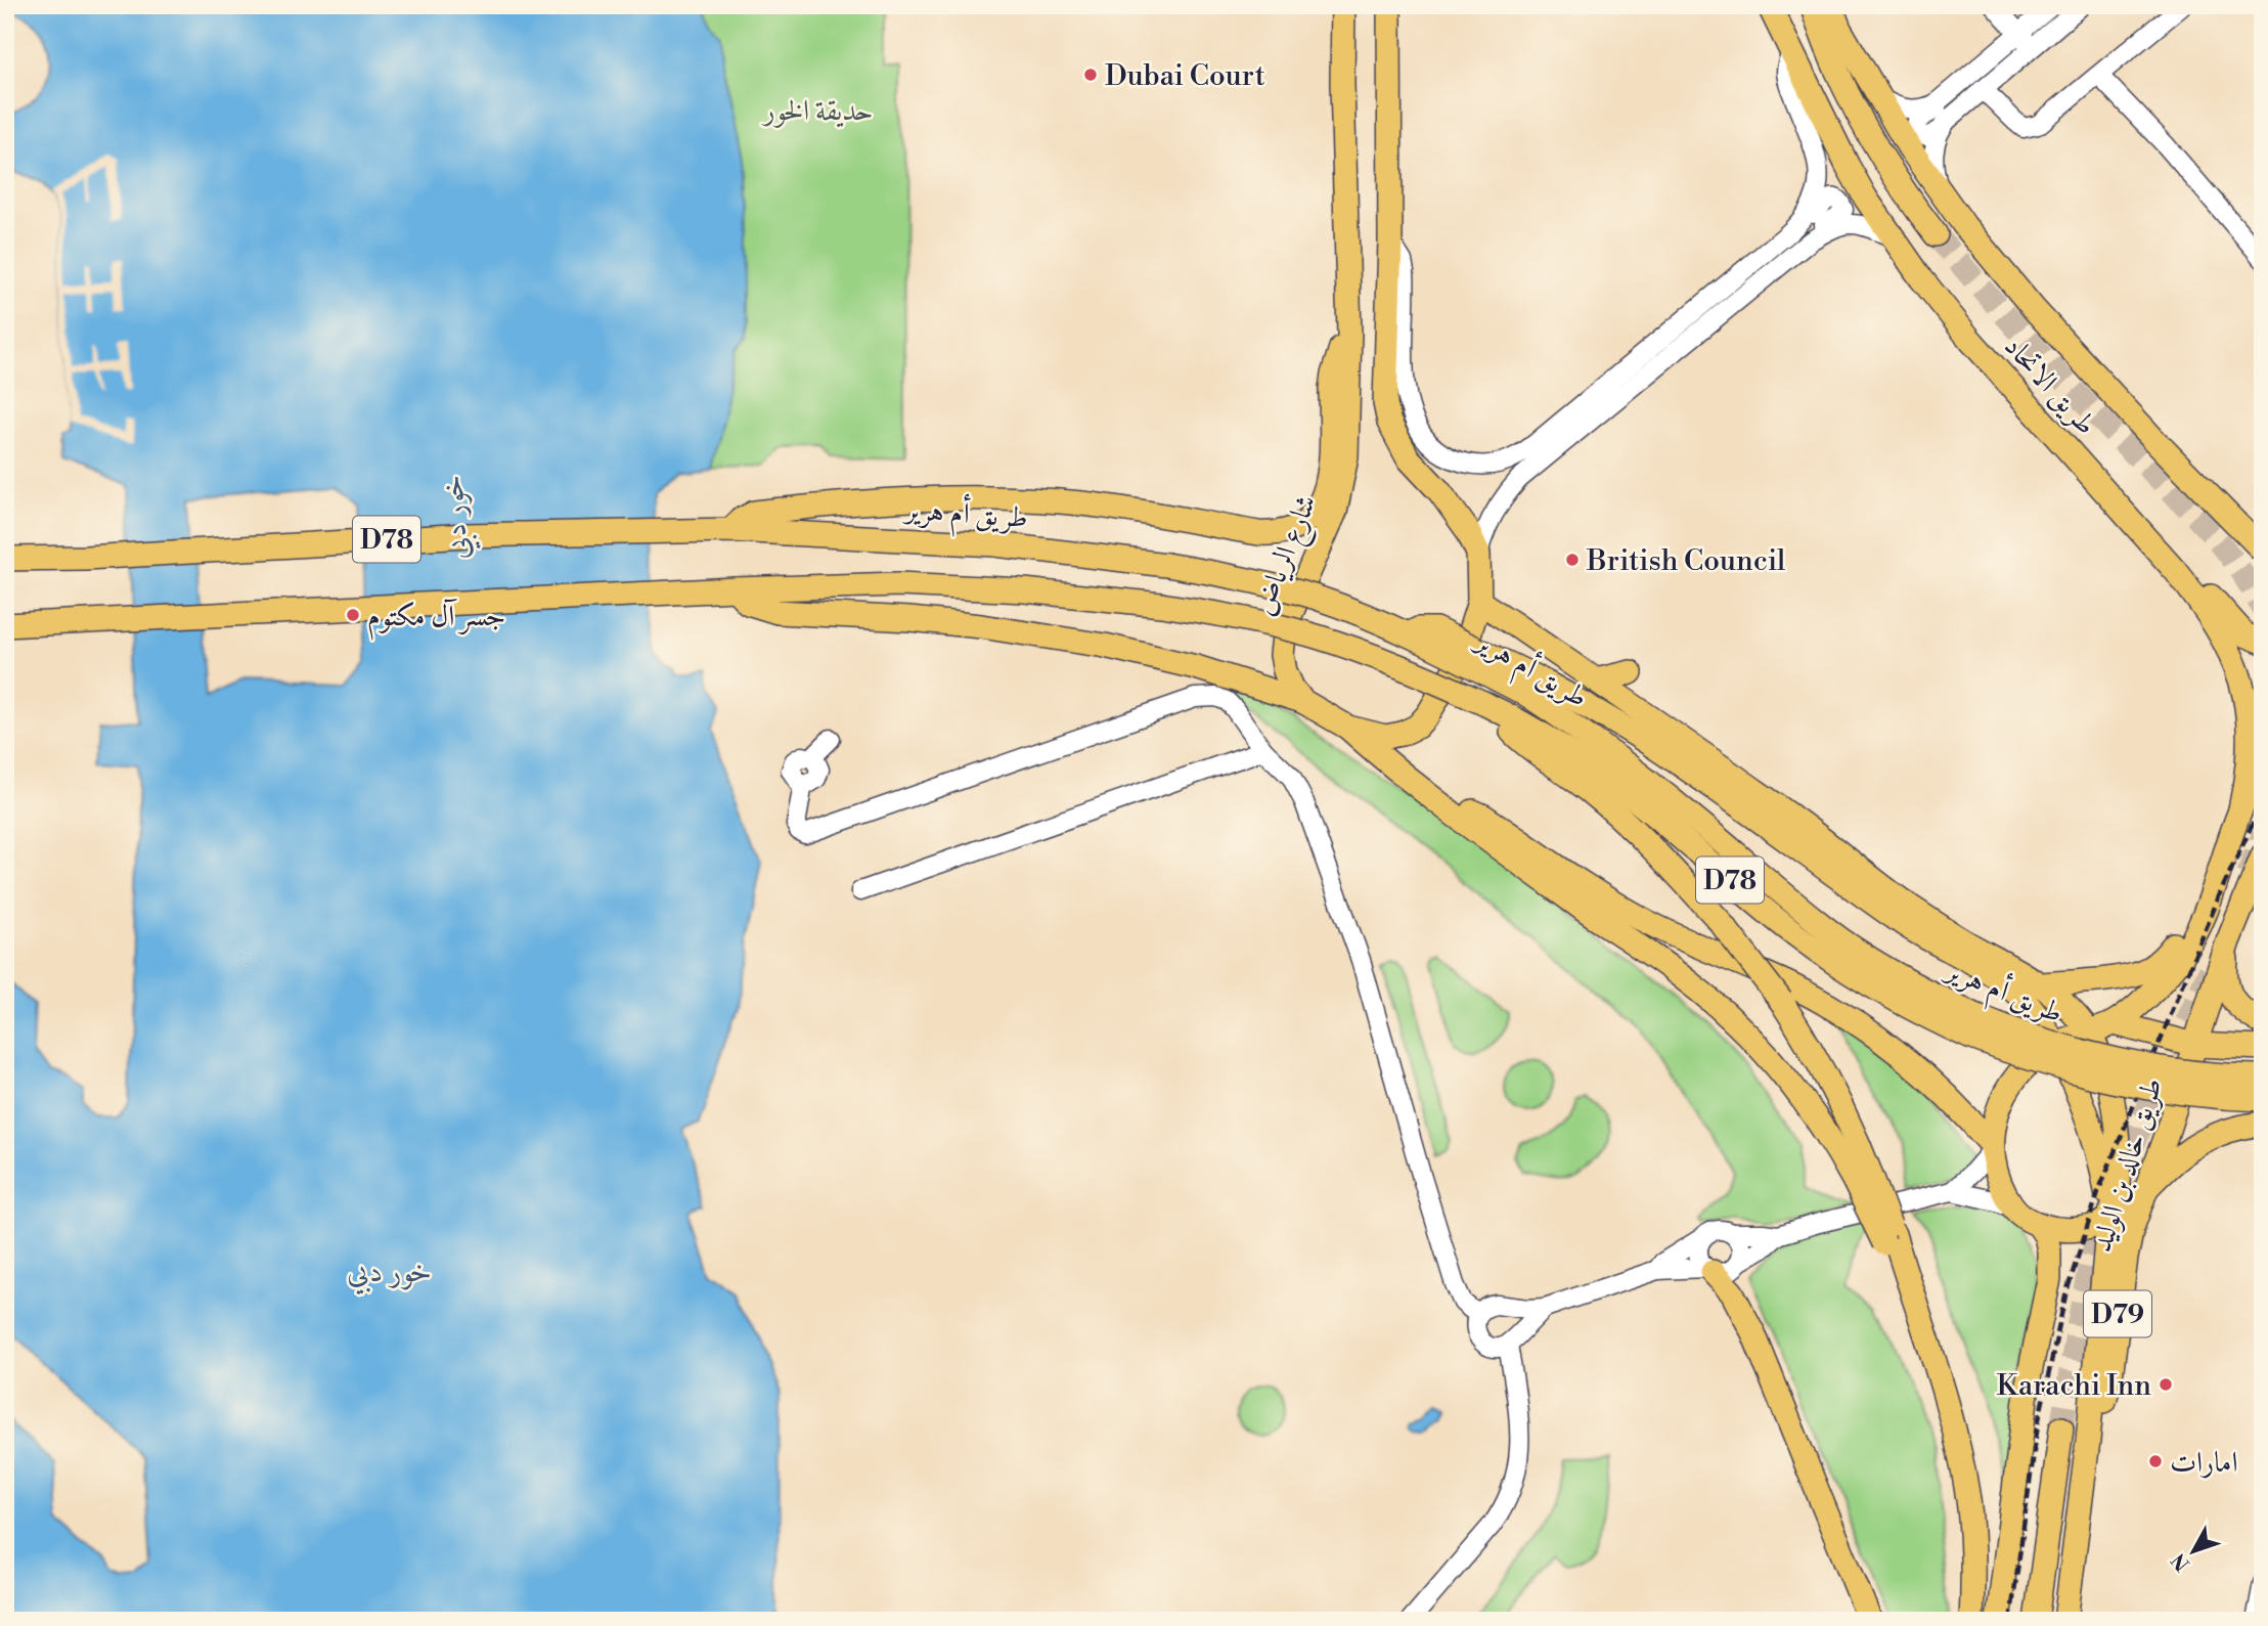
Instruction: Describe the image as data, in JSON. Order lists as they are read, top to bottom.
{
  "streets": {
    "main road": [
      "طريق الاتحاد",
      "طريق أم هرير",
      "D78",
      "شارع الرياض",
      "طريق خالد بن الوليد",
      "D79"
    ]
  },
  "crossings": [
    ["طريق خالد بن الوليد", "D79"]
  ],
  "water": ["خور دبي"],
  "parks": ["حديقة الخور"],
  "places": [
    "Dubai Court",
    "British Council",
    "جسر آل مكتوم",
    "Karachi Inn",
    "امارات"
  ],
  "north": "bottom left"
}
